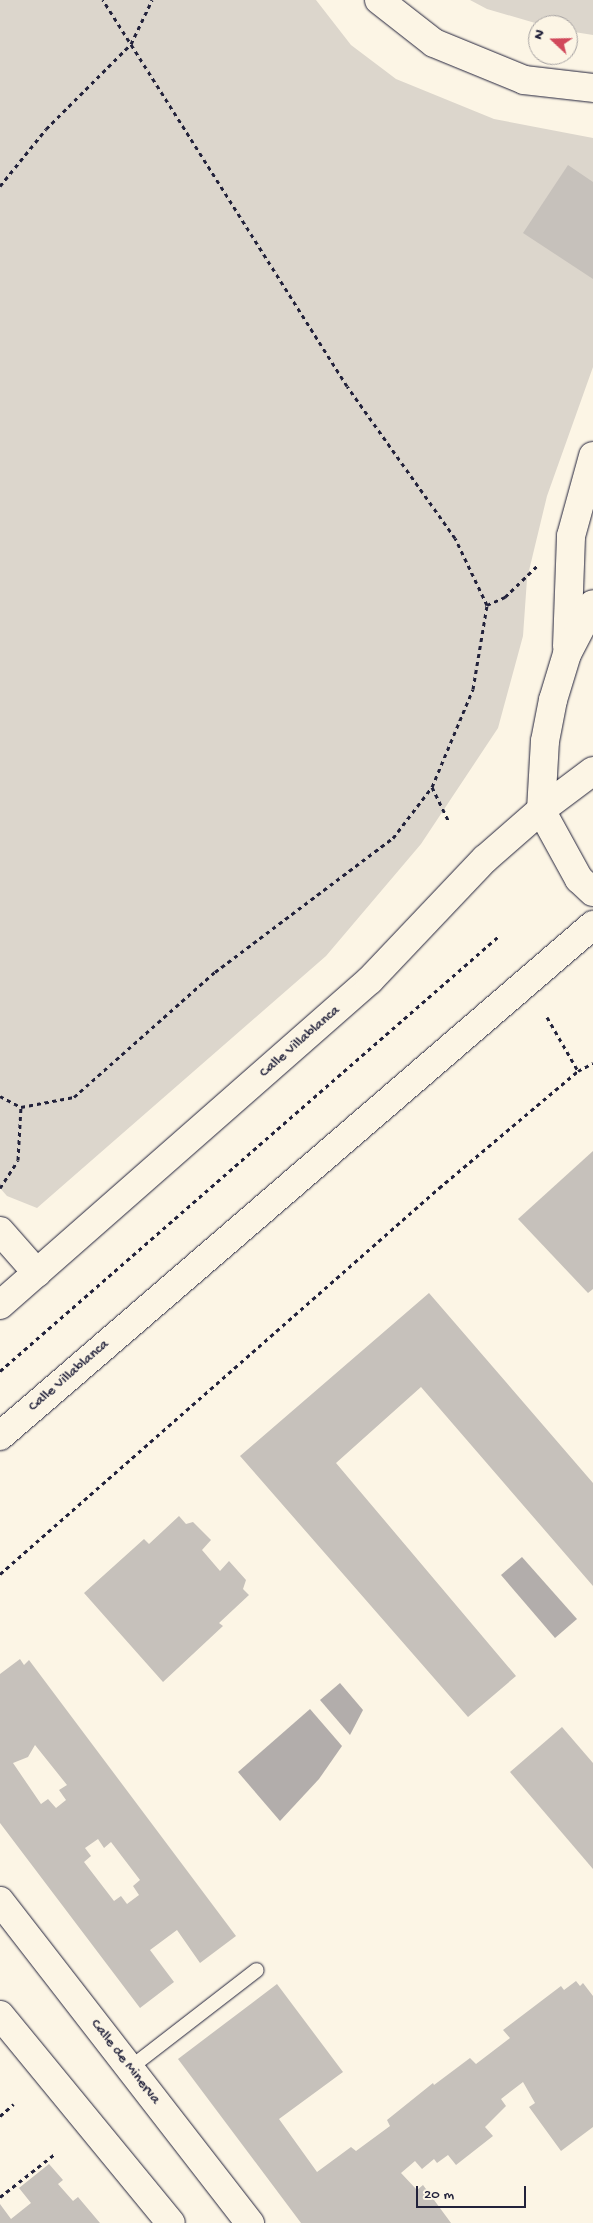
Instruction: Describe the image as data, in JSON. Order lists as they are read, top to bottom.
{
  "streets": {
    "main road": ["Calle Villablanca", "Calle de Minerva"]
  },
  "scale_bar": "20 m",
  "north": "left"
}
